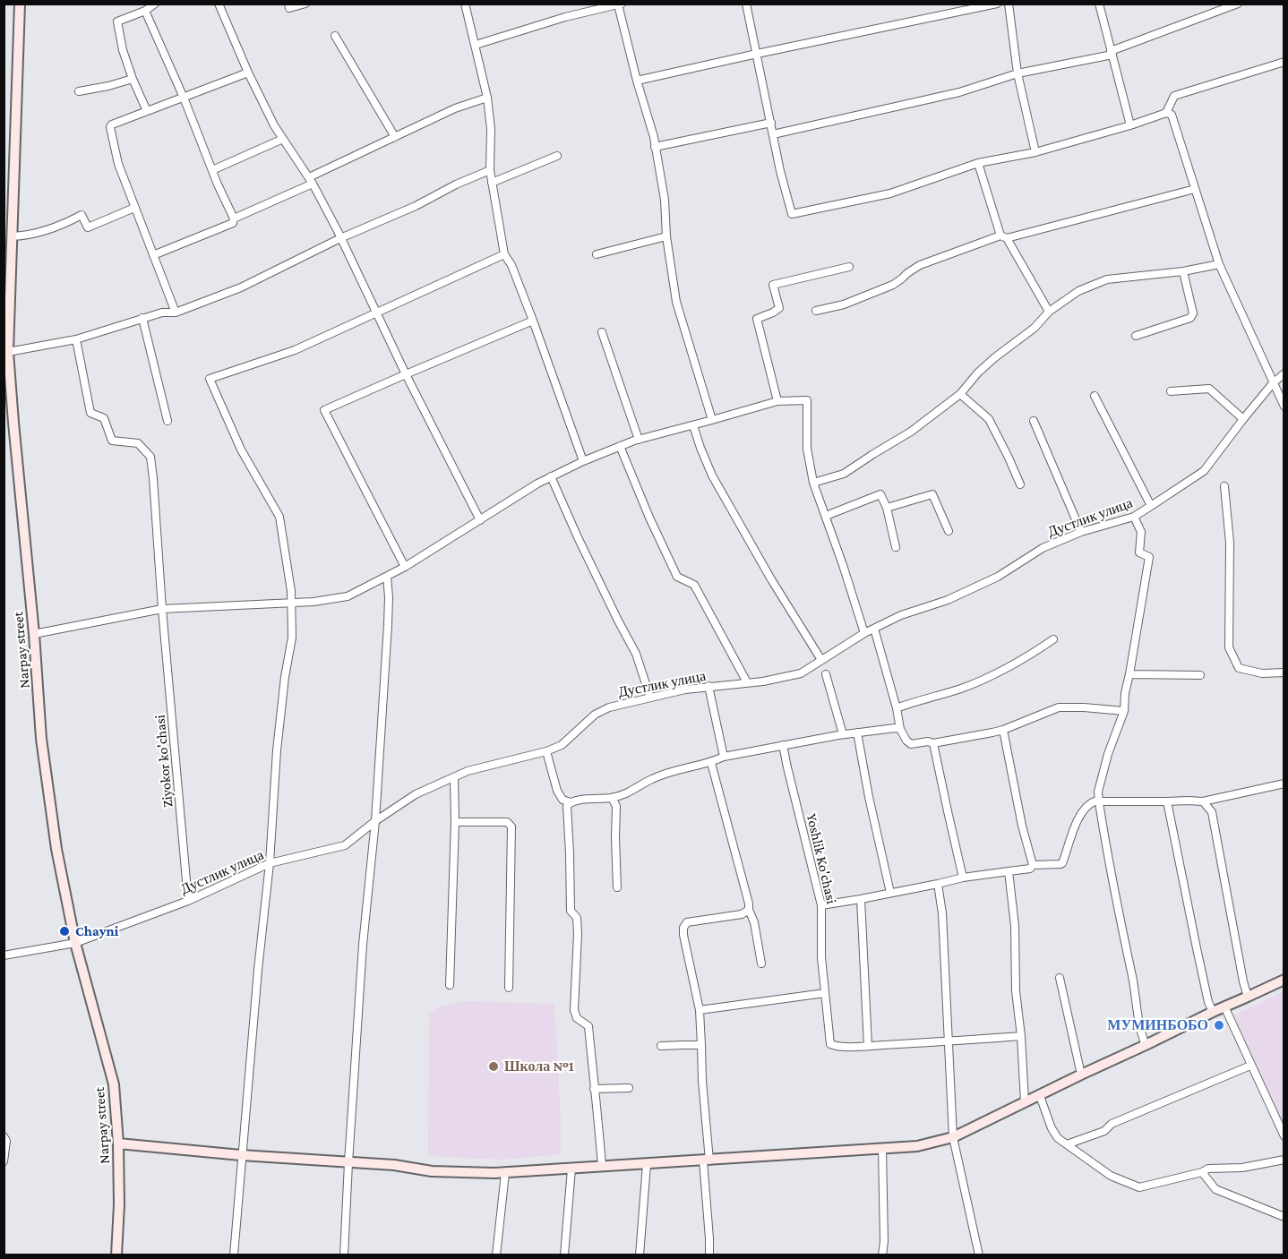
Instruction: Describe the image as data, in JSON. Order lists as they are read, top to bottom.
{
  "streets": {
    "main road": ["Narpay street"],
    "street": ["Дустлик улица", "Ziyokor ko'chasi", "Yoshlik Ko'chasi"]
  },
  "crossings": [
    ["Дустлик улица", "Narpay street"],
    ["Дустлик улица", "Ziyokor ko'chasi"]
  ],
  "places": ["Chayni", "МУМИНБОБО", "Школа №1"]
}
